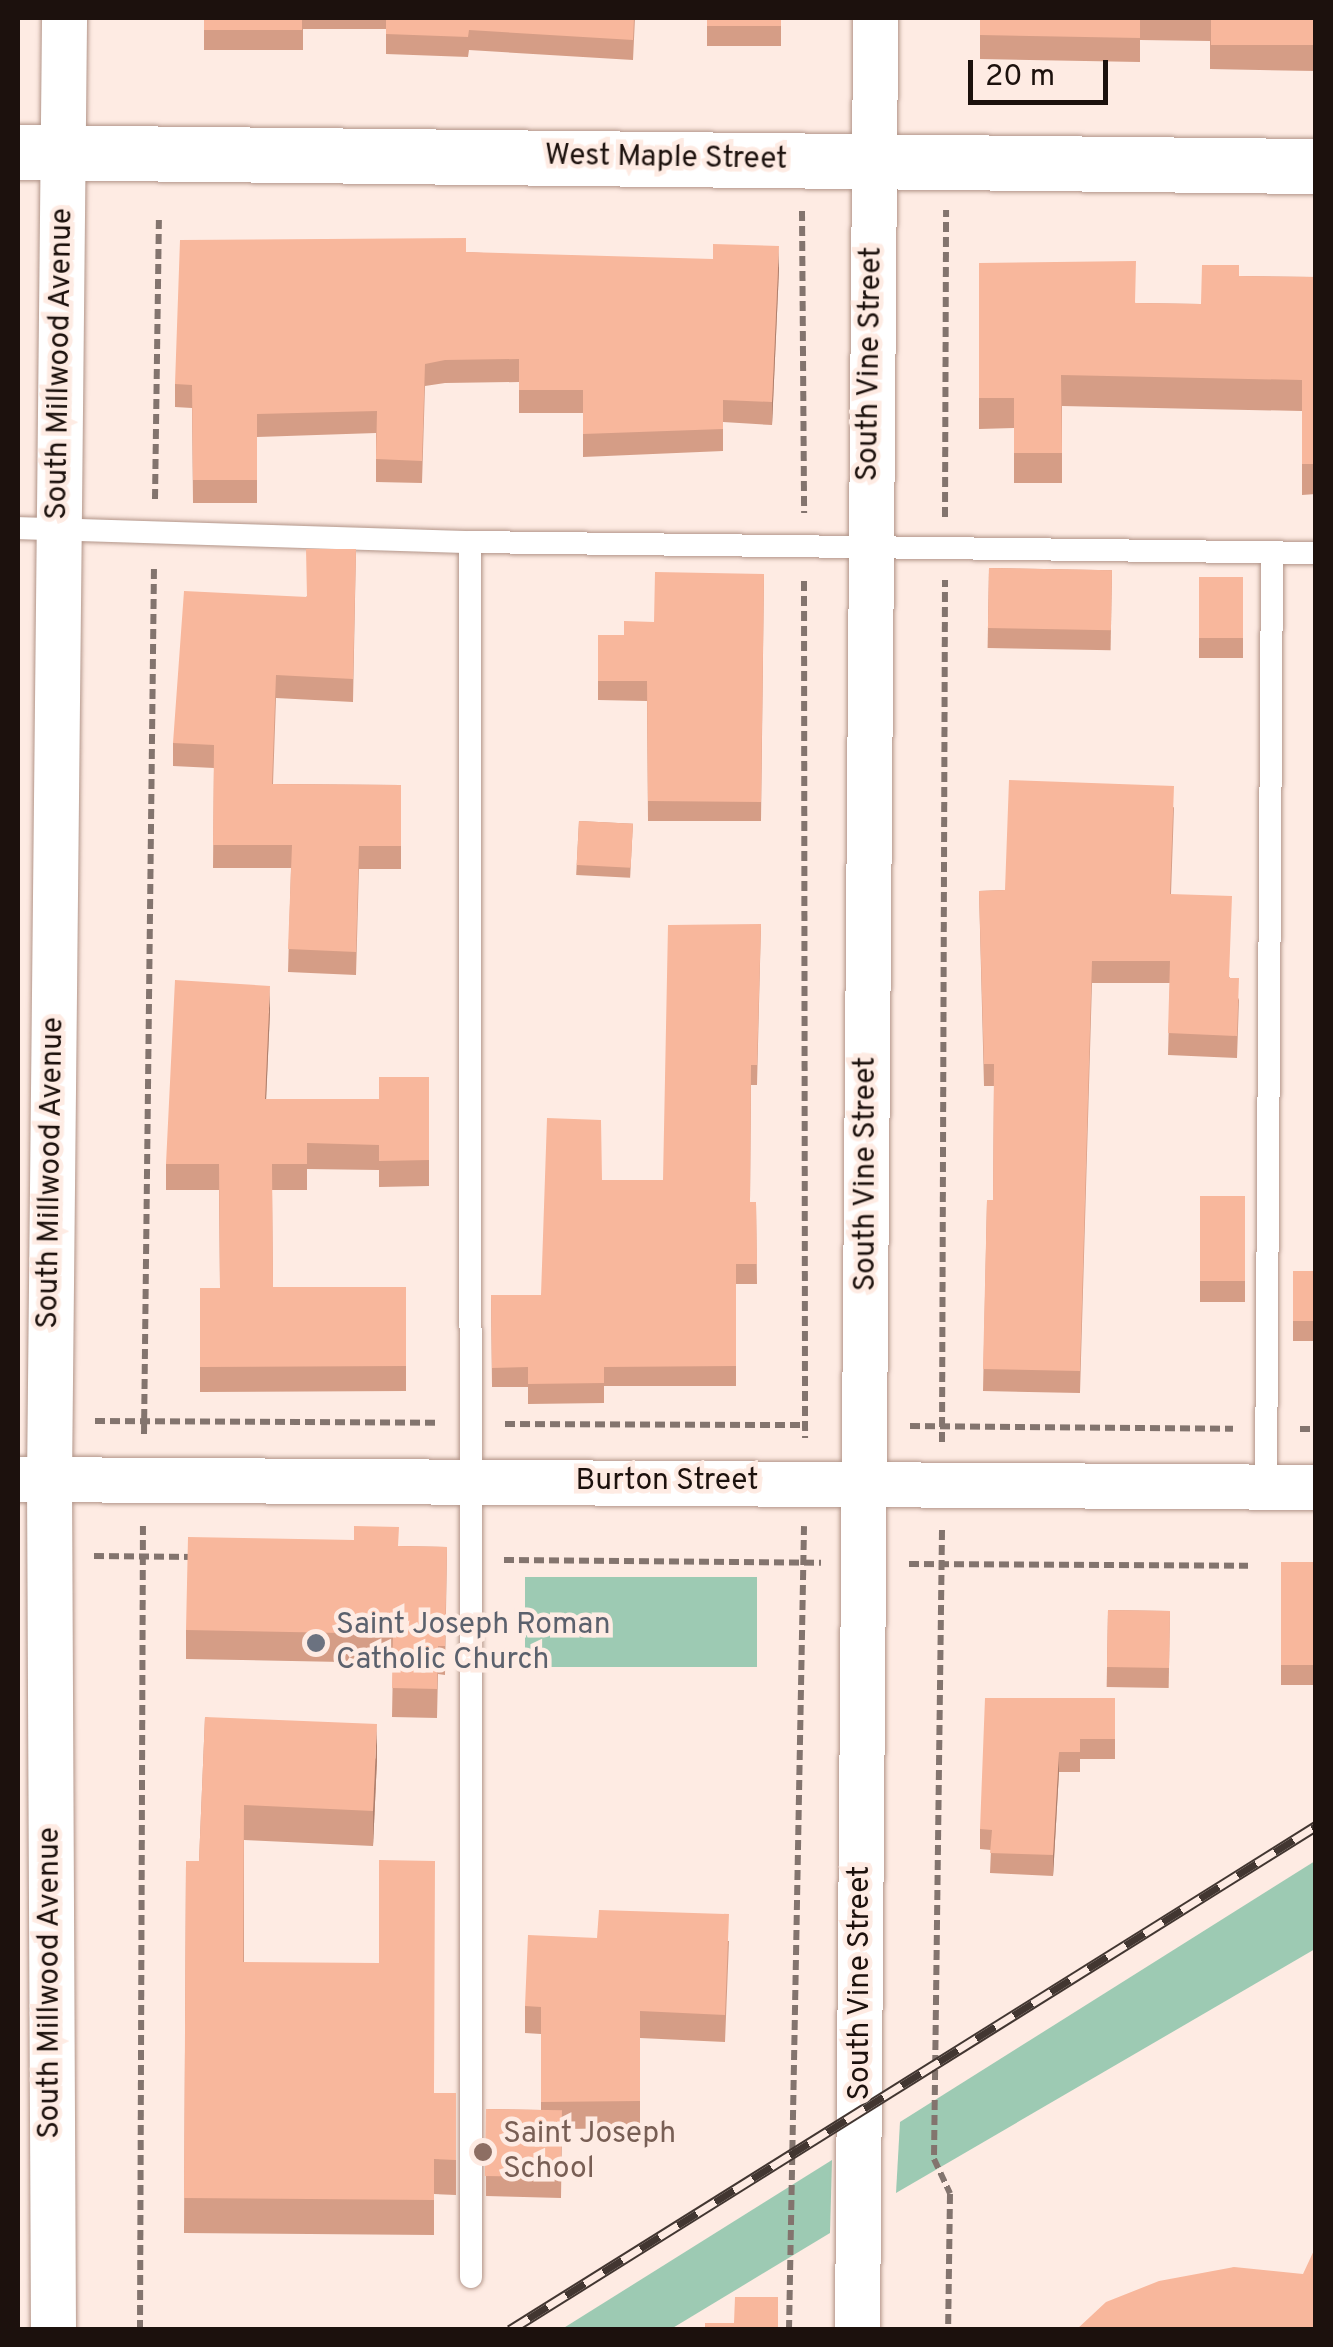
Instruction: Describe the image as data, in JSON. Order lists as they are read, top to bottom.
{
  "streets": {
    "street": [
      "West Maple Street",
      "South Millwood Avenue",
      "South Vine Street",
      "Burton Street"
    ]
  },
  "crossings": [
    ["West Maple Street", "South Millwood Avenue"],
    ["West Maple Street", "South Vine Street"],
    ["South Millwood Avenue", "Burton Street"],
    ["South Vine Street", "Burton Street"]
  ],
  "places": ["Saint Joseph Roman Catholic Church", "Saint Joseph School"],
  "scale_bar": "20 m"
}
